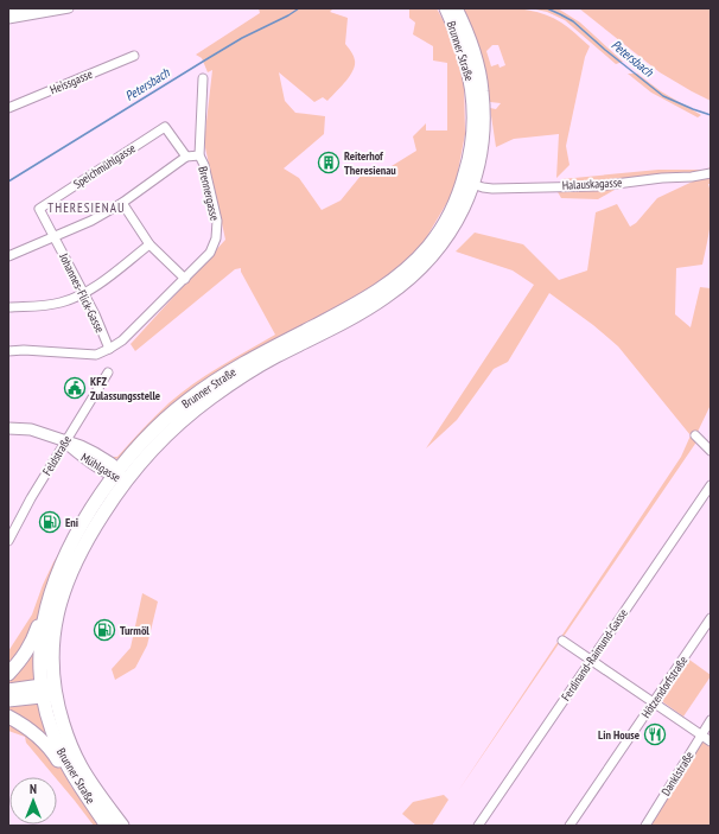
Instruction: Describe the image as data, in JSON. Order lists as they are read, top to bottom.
{
  "streets": {
    "main road": ["Brunner Straße"],
    "street": [
      "Heissgasse",
      "Speichmühlgasse",
      "Halauskagasse",
      "Brennergasse",
      "Johannes-Flick-Gasse",
      "Feldstraße",
      "Mühlgasse",
      "Ferdinand-Raimund-Gasse",
      "Hötzendorfstraße",
      "Danklstraße"
    ]
  },
  "crossings": [
    ["Brunner Straße", "Halauskagasse"],
    ["Brunner Straße", "Mühlgasse"],
    ["Speichmühlgasse", "Johannes-Flick-Gasse"],
    ["Brennergasse", "Johannes-Flick-Gasse"],
    ["Feldstraße", "Mühlgasse"]
  ],
  "districts": ["THERESIENAU"],
  "water": ["Petersbach"],
  "places": {
    "building": ["Reiterhof Theresienau"],
    "public building": ["KFZ Zulassungsstelle"],
    "fuel station": ["Eni", "Turmöl"],
    "restaurant": ["Lin House"]
  },
  "north": "top"
}
